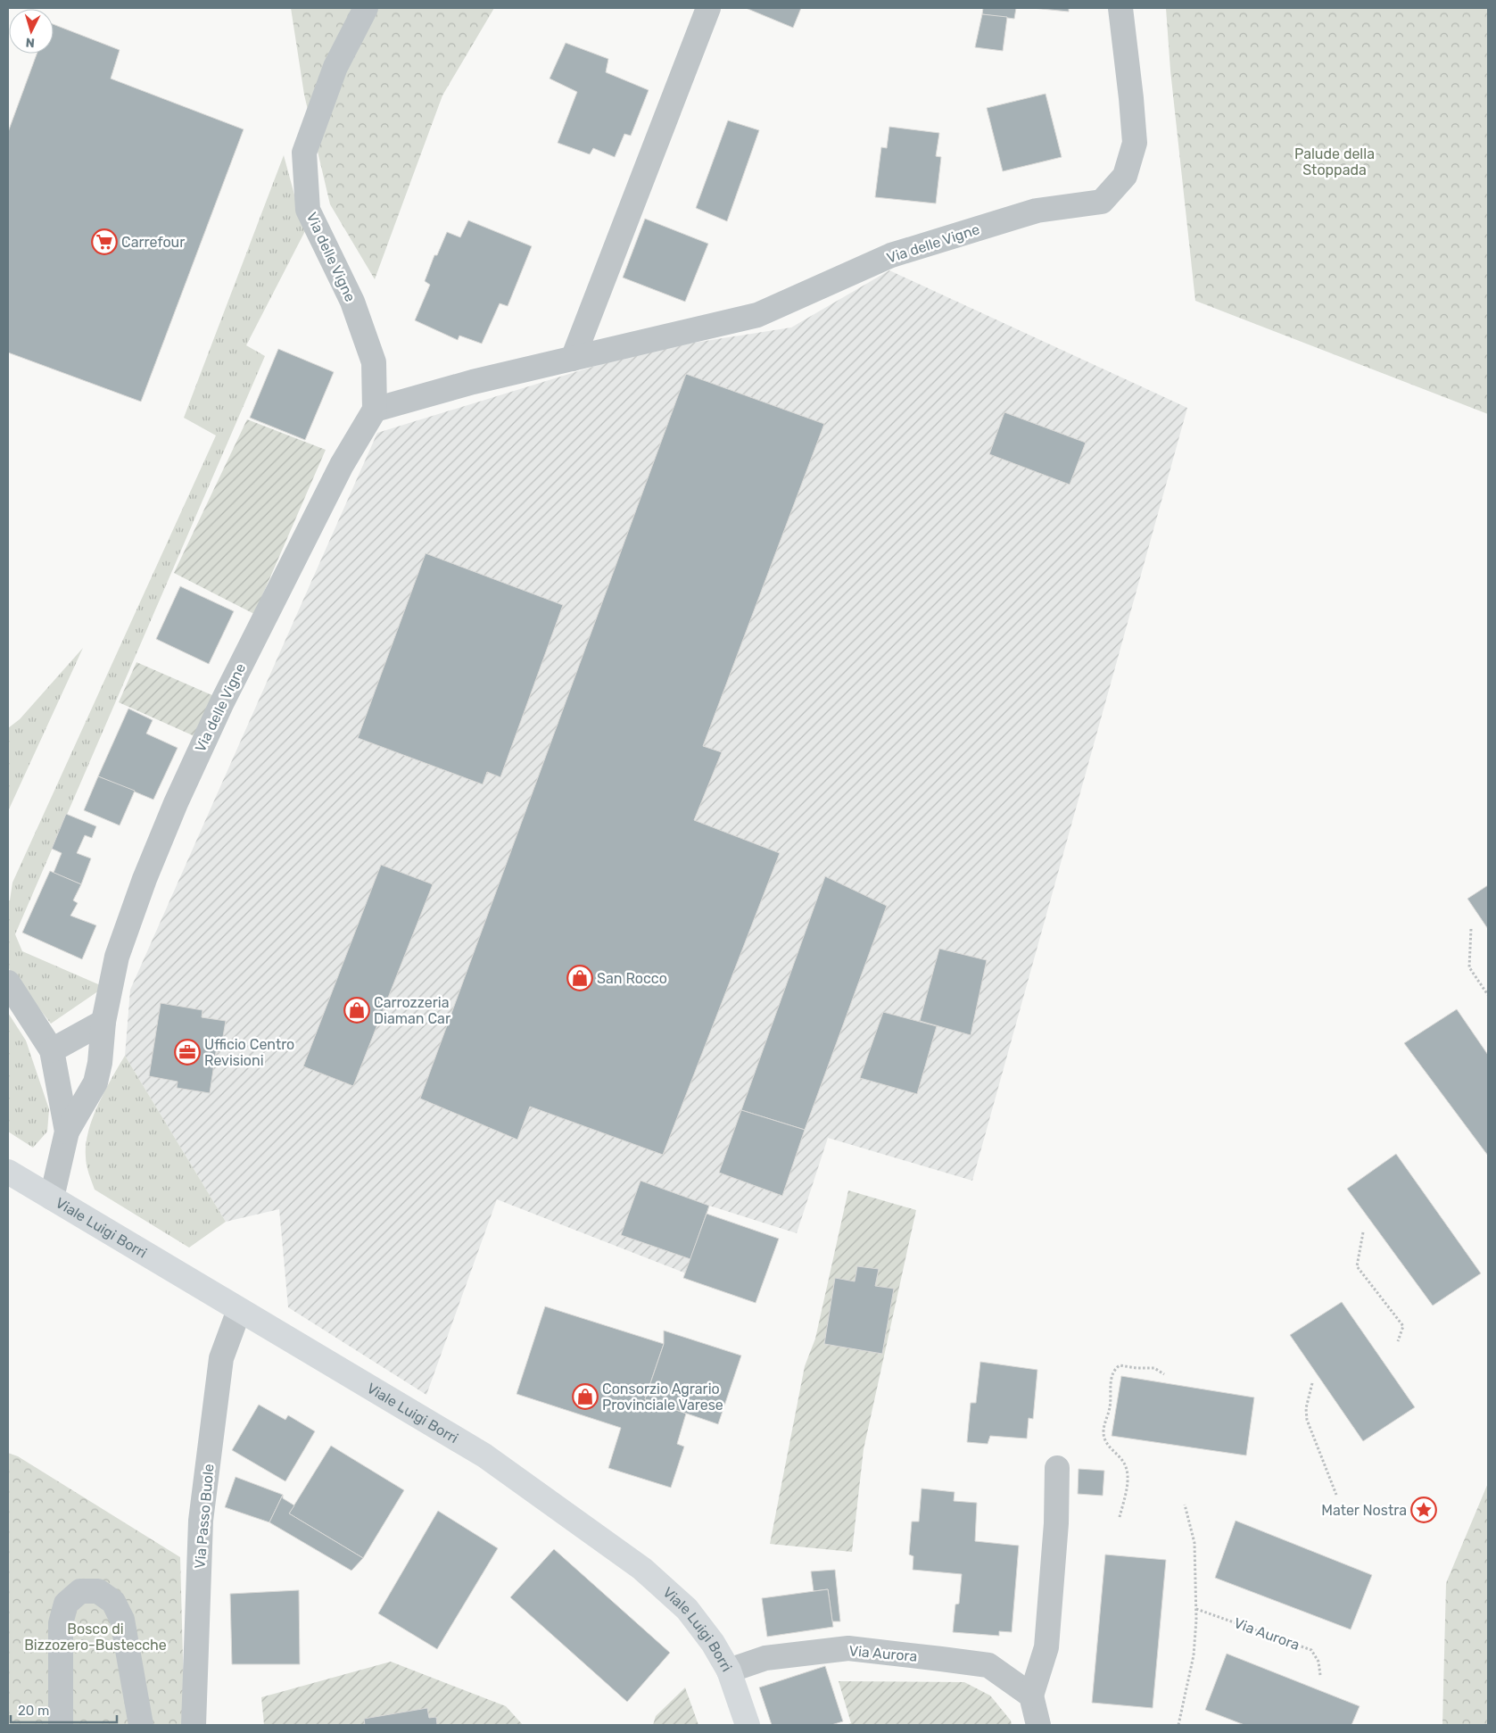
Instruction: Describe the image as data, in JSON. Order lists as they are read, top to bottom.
{
  "streets": {
    "main road": ["Viale Luigi Borri"],
    "street": ["Via delle Vigne", "Via Passo Buole", "Via Aurora"]
  },
  "crossings": [
    ["Viale Luigi Borri", "Via Passo Buole"],
    ["Viale Luigi Borri", "Via Aurora"]
  ],
  "parks": ["Palude della Stoppada", "Bosco di Bizzozero-Bustecche"],
  "places": {
    "supermarket": ["Carrefour"],
    "shop": ["San Rocco", "Carrozzeria Diaman Car", "Consorzio Agrario Provinciale Varese"],
    "office": ["Ufficio Centro Revisioni"],
    "place": ["Mater Nostra"]
  },
  "scale_bar": "20 m",
  "north": "bottom"
}
